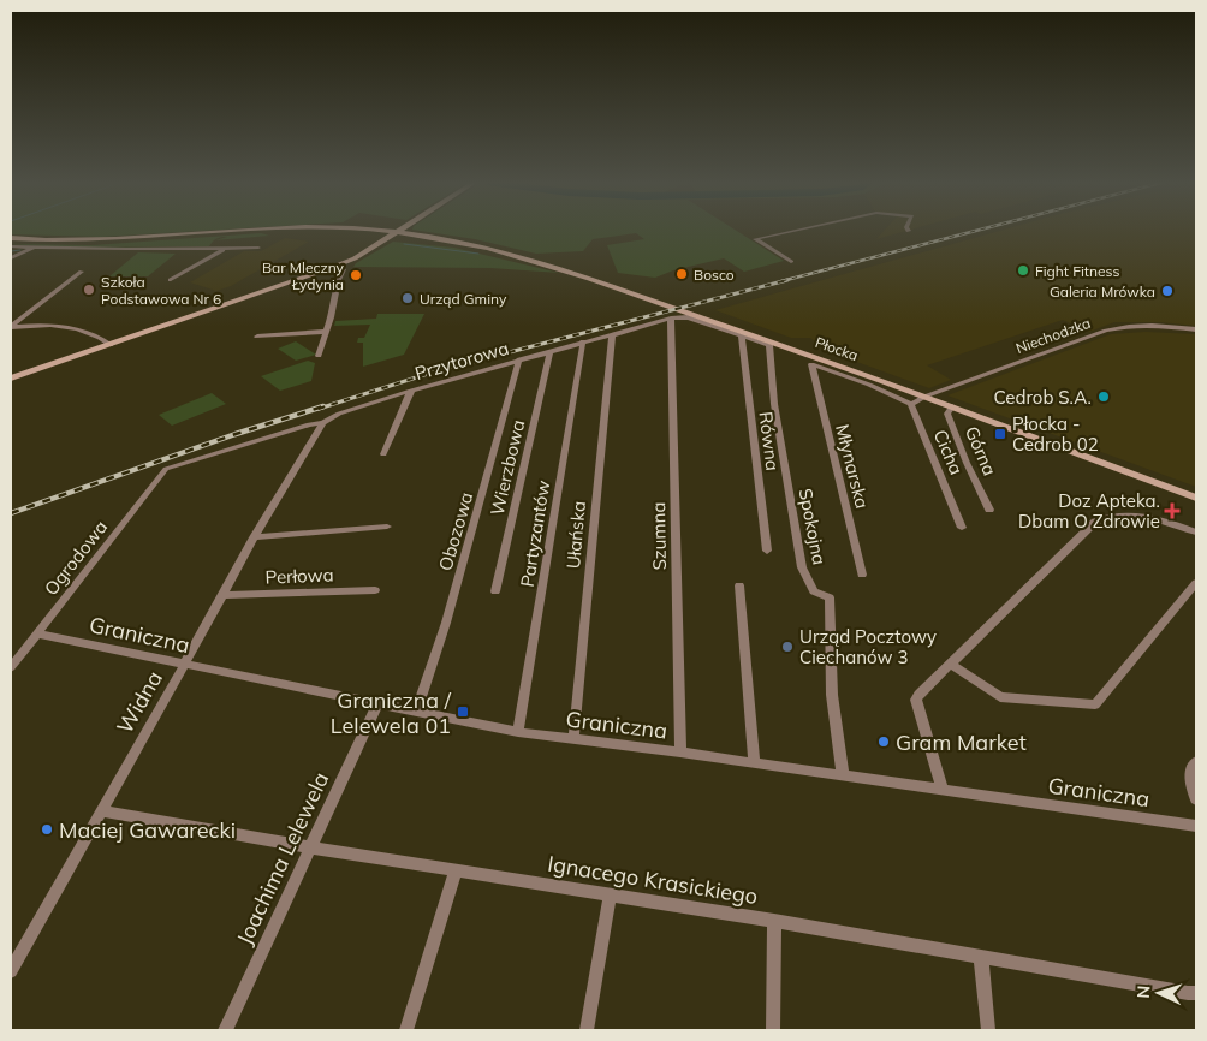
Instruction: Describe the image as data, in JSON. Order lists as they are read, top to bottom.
{
  "streets": {
    "main road": ["Płocka"],
    "street": [
      "Niechodzka",
      "Przytorowa",
      "Równa",
      "Górna",
      "Cicha",
      "Młynarska",
      "Wierzbowa",
      "Spokojna",
      "Obozowa",
      "Partyzantów",
      "Ułańska",
      "Szumna",
      "Ogrodowa",
      "Perłowa",
      "Graniczna",
      "Widna",
      "Joachima Lelewela",
      "Ignacego Krasickiego"
    ]
  },
  "crossings": [
    ["Niechodzka", "Płocka"],
    ["Płocka", "Górna"],
    ["Przytorowa", "Równa"],
    ["Przytorowa", "Wierzbowa"],
    ["Przytorowa", "Spokojna"],
    ["Przytorowa", "Obozowa"],
    ["Przytorowa", "Partyzantów"],
    ["Przytorowa", "Ułańska"],
    ["Przytorowa", "Szumna"],
    ["Przytorowa", "Ogrodowa"],
    ["Przytorowa", "Widna"],
    ["Cicha", "Młynarska"],
    ["Spokojna", "Graniczna"],
    ["Obozowa", "Graniczna"],
    ["Partyzantów", "Graniczna"],
    ["Ułańska", "Graniczna"],
    ["Szumna", "Graniczna"],
    ["Ogrodowa", "Graniczna"],
    ["Perłowa", "Widna"],
    ["Graniczna", "Widna"],
    ["Graniczna", "Joachima Lelewela"],
    ["Widna", "Ignacego Krasickiego"],
    ["Joachima Lelewela", "Ignacego Krasickiego"]
  ],
  "places": {
    "other": [
      "Fight Fitness",
      "Bosco",
      "Bar Mleczny Łydynia",
      "Szkoła Podstawowa Nr 6",
      "Galeria Mrówka",
      "Urząd Gminy",
      "Cedrob S.A.",
      "Urząd Pocztowy Ciechanów 3",
      "Gram Market",
      "Maciej Gawarecki"
    ],
    "transit": ["Płocka - Cedrob 02", "Graniczna / Lelewela 01"],
    "health": ["Doz Apteka. Dbam O Zdrowie"]
  },
  "north": "left"
}
